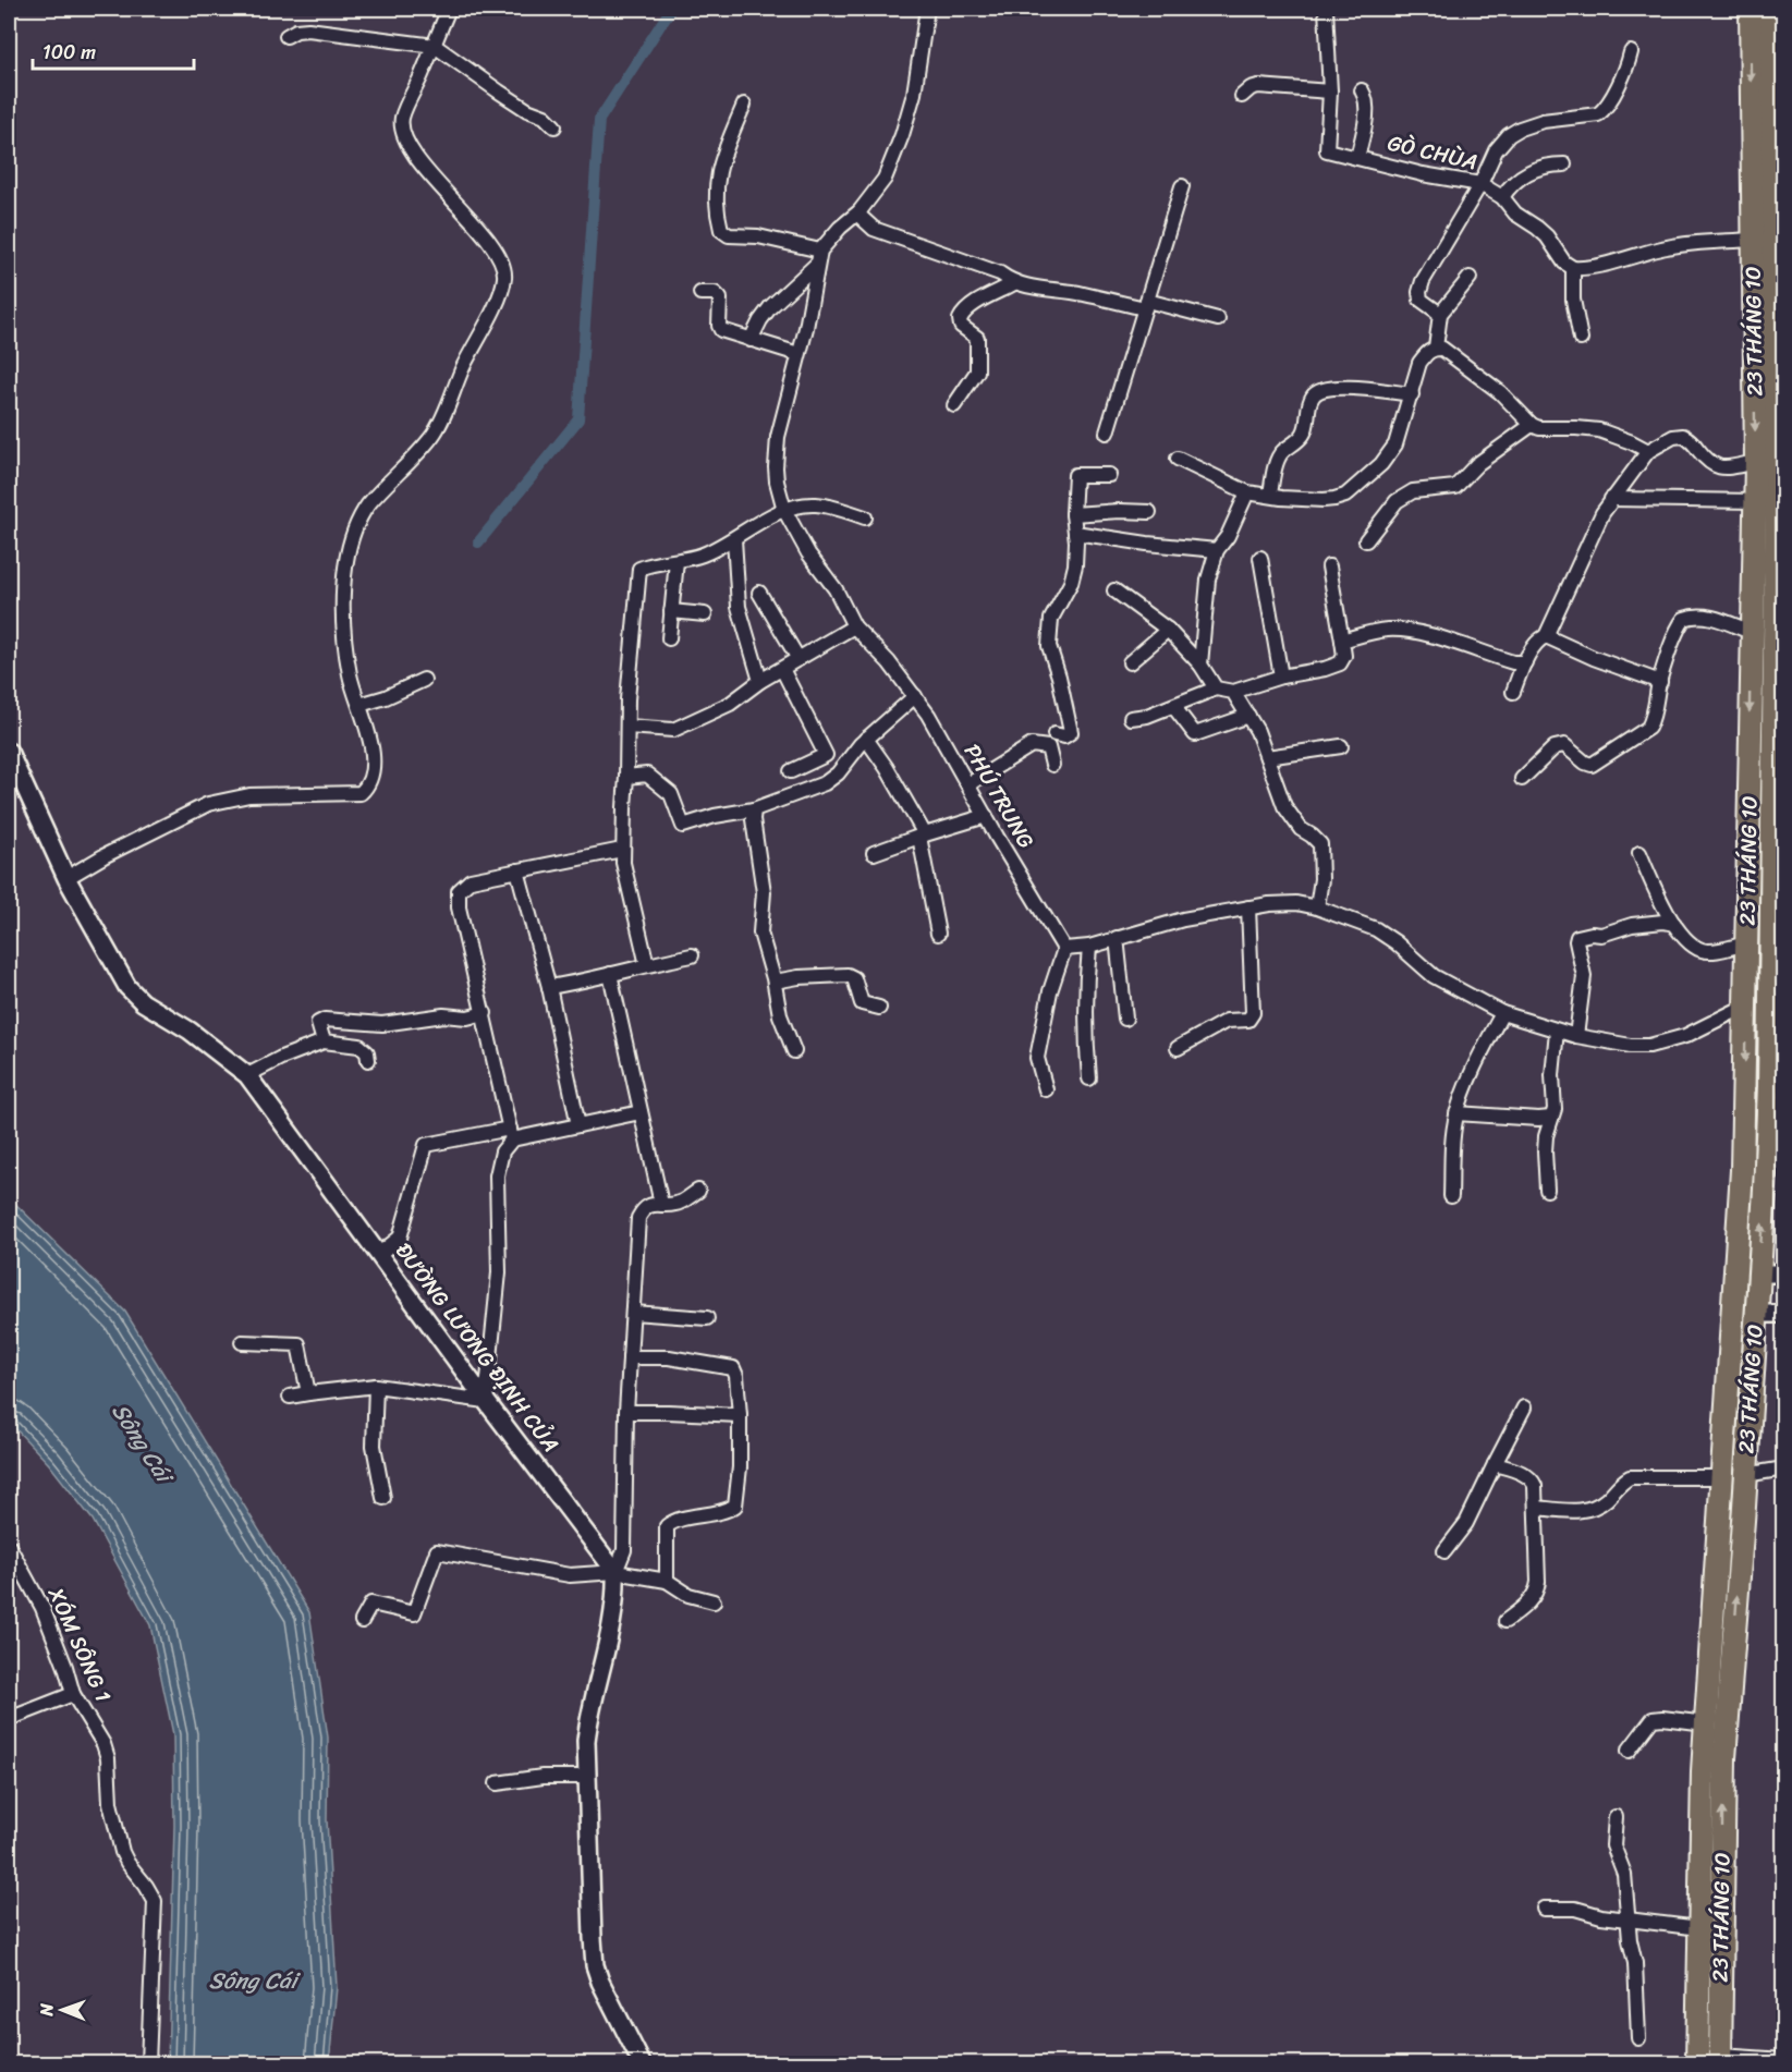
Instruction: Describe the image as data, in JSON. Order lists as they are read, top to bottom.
{
  "streets": {
    "main road": ["23 THÁNG 10"],
    "street": [
      "GÒ CHÙA",
      "PHÚ TRUNG",
      "ĐƯỜNG LƯƠNG ĐỊNH CỦA",
      "XÓM SÔNG 1"
    ]
  },
  "water": ["Sông Cái"],
  "scale_bar": "100 m",
  "north": "left"
}
